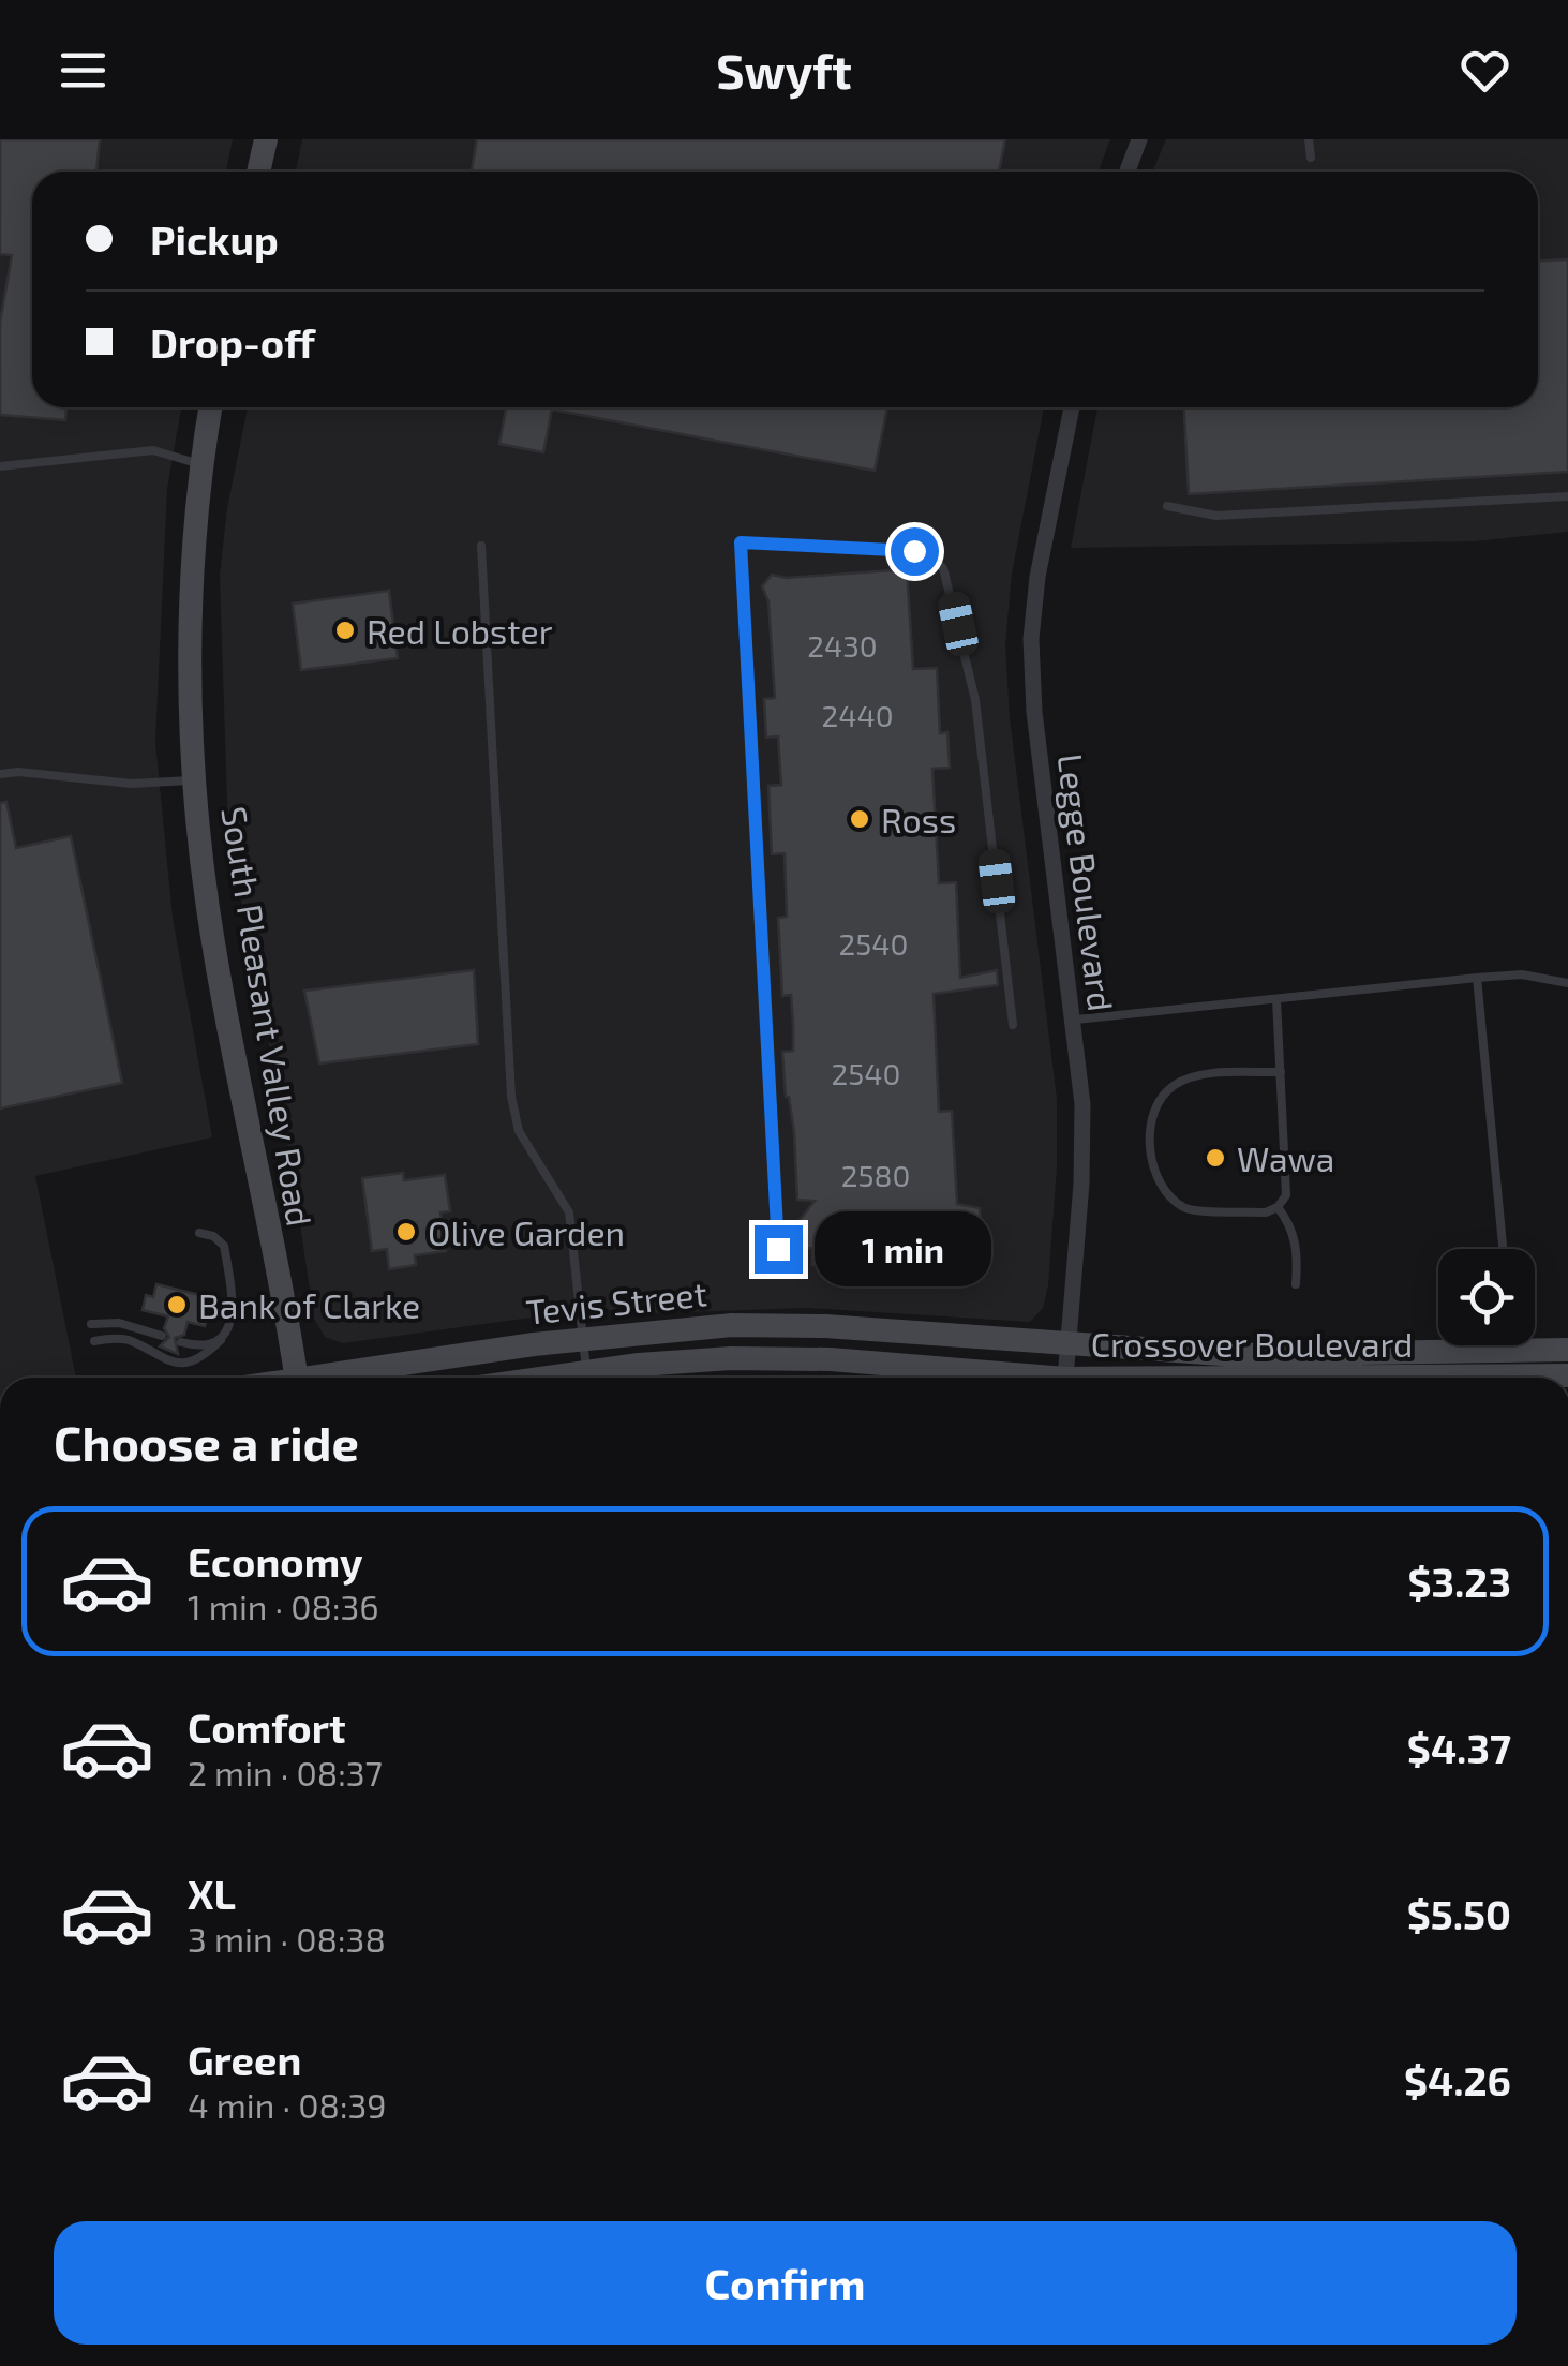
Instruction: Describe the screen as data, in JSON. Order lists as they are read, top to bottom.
{
  "streets": {
    "main road": ["South Pleasant Valley Road", "Tevis Street", "Crossover Boulevard"],
    "street": ["Legge Boulevard"]
  },
  "crossings": [
    ["Legge Boulevard", "Tevis Street"],
    ["Legge Boulevard", "Crossover Boulevard"],
    ["Tevis Street", "Crossover Boulevard"]
  ],
  "places": [
    "Red Lobster",
    "Ross",
    "Wawa",
    "Olive Garden",
    "Bank of Clarke"
  ],
  "house_numbers": [
    "2430",
    "2440",
    "2540",
    "2540",
    "2580"
  ],
  "page": {
    "header": "Swyft",
    "banner": ["Pickup", "Drop-off"],
    "bubble": "1 min",
    "heading": "Choose a ride",
    "list": [
      {
        "name": "Economy",
        "note": "1 min · 08:36",
        "value": "$3.23"
      },
      {
        "name": "Comfort",
        "note": "2 min · 08:37",
        "value": "$4.37"
      },
      {
        "name": "XL",
        "note": "3 min · 08:38",
        "value": "$5.50"
      },
      {
        "name": "Green",
        "note": "4 min · 08:39",
        "value": "$4.26"
      }
    ],
    "buttons": "Confirm"
  }
}
